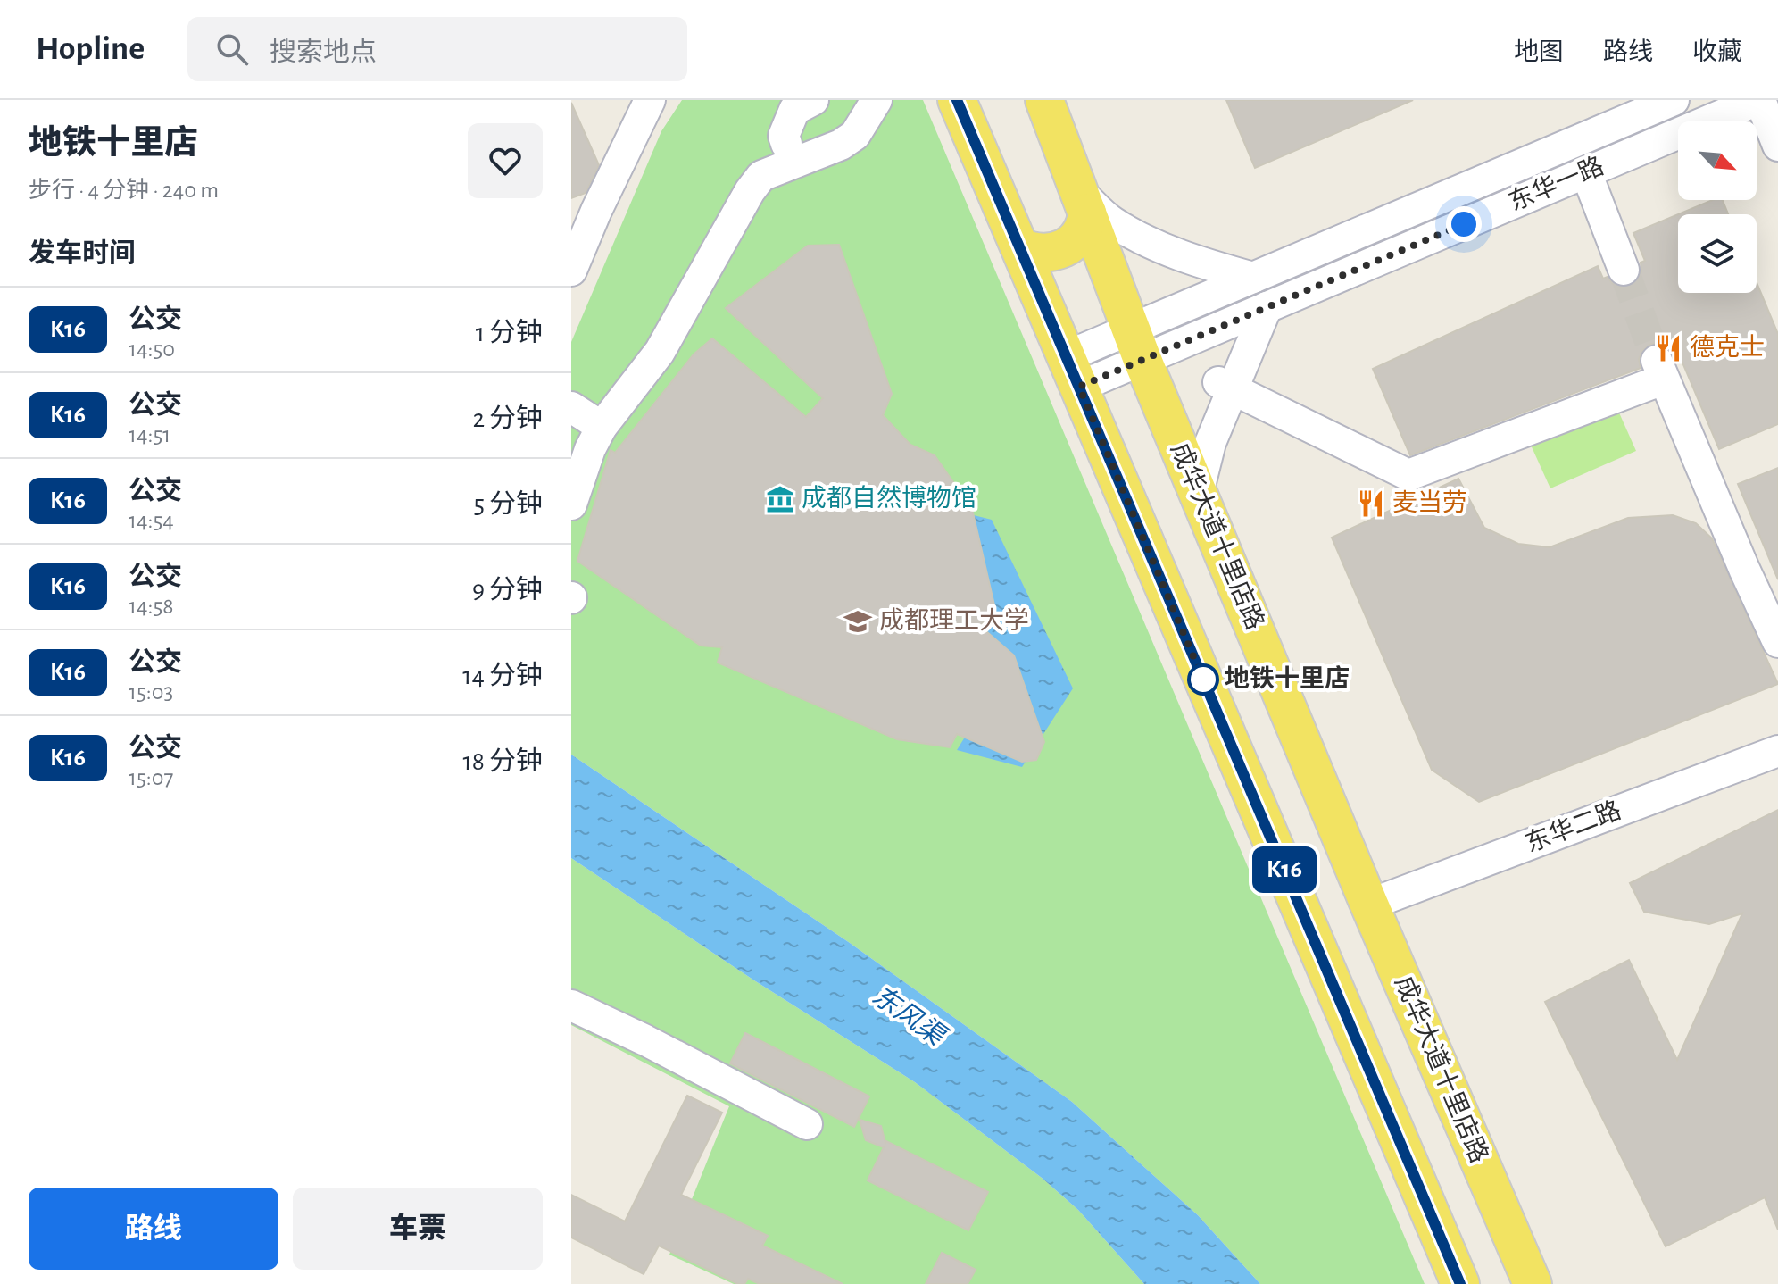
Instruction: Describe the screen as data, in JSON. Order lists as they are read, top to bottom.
{
  "streets": {
    "main road": ["成华大道十里店路"],
    "street": ["东华一路", "东华二路"]
  },
  "crossings": [
    ["东华一路", "成华大道十里店路"],
    ["成华大道十里店路", "东华二路"]
  ],
  "water": ["东风渠"],
  "places": {
    "restaurant": ["德克士", "麦当劳"],
    "museum": ["成都自然博物馆"],
    "school or university": ["成都理工大学"],
    "other": ["地铁十里店"]
  },
  "lines": ["bus line K16"],
  "north": "bottom right",
  "page": {
    "header": "Hopline",
    "search": "搜索地点",
    "nav": ["地图", "路线", "收藏"],
    "heading": [
      ["地铁十里店", "步行 · 4 分钟 · 240 m"],
      "发车时间"
    ],
    "on_map": "K16",
    "list": [
      {
        "mark": "K16",
        "name": "公交",
        "note": "14:50",
        "value": "1 分钟"
      },
      {
        "mark": "K16",
        "name": "公交",
        "note": "14:51",
        "value": "2 分钟"
      },
      {
        "mark": "K16",
        "name": "公交",
        "note": "14:54",
        "value": "5 分钟"
      },
      {
        "mark": "K16",
        "name": "公交",
        "note": "14:58",
        "value": "9 分钟"
      },
      {
        "mark": "K16",
        "name": "公交",
        "note": "15:03",
        "value": "14 分钟"
      },
      {
        "mark": "K16",
        "name": "公交",
        "note": "15:07",
        "value": "18 分钟"
      }
    ],
    "buttons": ["路线", "车票"]
  }
}
